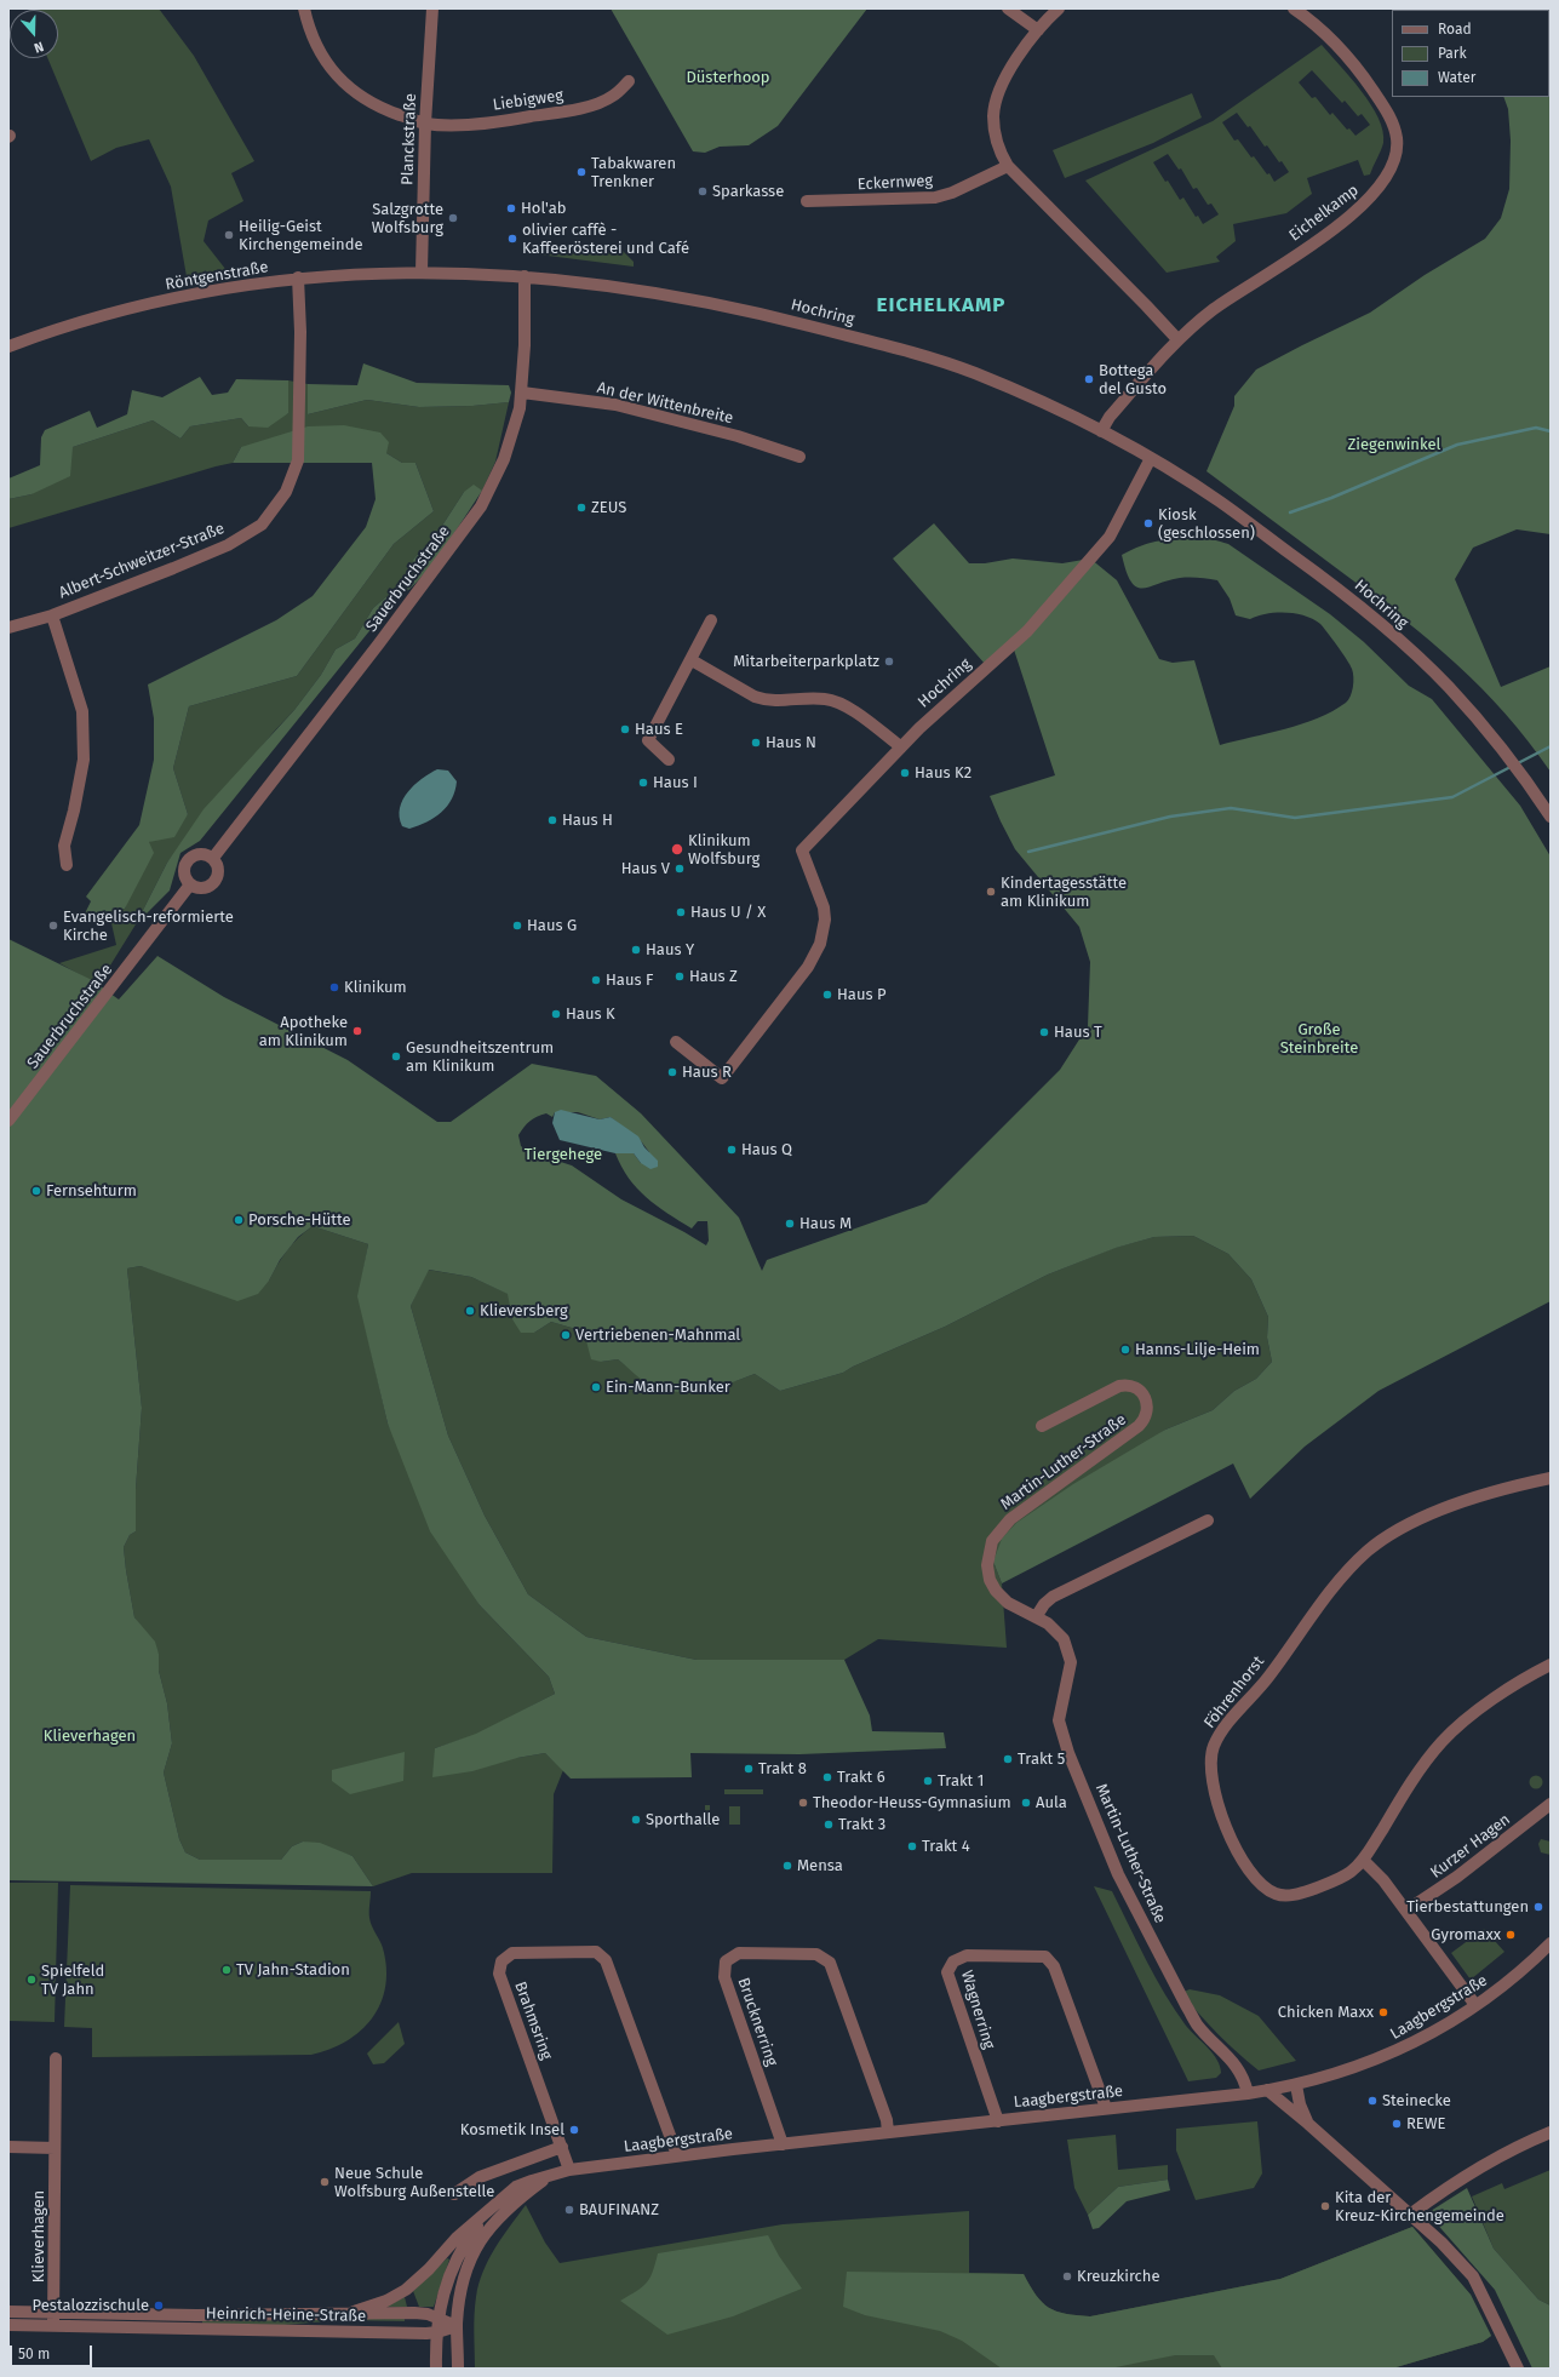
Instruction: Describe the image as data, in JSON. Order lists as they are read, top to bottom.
{
  "streets": {
    "street": [
      "Liebigweg",
      "Planckstraße",
      "Eckernweg",
      "Eichelkamp",
      "Röntgenstraße",
      "Hochring",
      "An der Wittenbreite",
      "Albert-Schweitzer-Straße",
      "Sauerbruchstraße",
      "Martin-Luther-Straße",
      "Föhrenhorst",
      "Kurzer Hagen",
      "Laagbergstraße",
      "Wagnerring",
      "Brahmsring",
      "Brucknerring",
      "Klieverhagen",
      "Heinrich-Heine-Straße"
    ]
  },
  "crossings": [
    ["Liebigweg", "Planckstraße"],
    ["Planckstraße", "Röntgenstraße"],
    ["Eichelkamp", "Hochring"],
    ["Röntgenstraße", "Hochring"],
    ["Röntgenstraße", "Albert-Schweitzer-Straße"],
    ["Röntgenstraße", "Sauerbruchstraße"],
    ["Hochring", "Sauerbruchstraße"],
    ["An der Wittenbreite", "Sauerbruchstraße"],
    ["Martin-Luther-Straße", "Laagbergstraße"],
    ["Laagbergstraße", "Wagnerring"],
    ["Laagbergstraße", "Brahmsring"],
    ["Laagbergstraße", "Brucknerring"],
    ["Laagbergstraße", "Heinrich-Heine-Straße"],
    ["Klieverhagen", "Heinrich-Heine-Straße"]
  ],
  "districts": ["EICHELKAMP"],
  "parks": [
    "Düsterhoop",
    "Ziegenwinkel",
    "Große Steinbreite",
    "Tiergehege",
    "Klieverhagen"
  ],
  "places": [
    "Tabakwaren Trenkner",
    "Sparkasse",
    "Hol'ab",
    "Salzgrotte Wolfsburg",
    "Heilig-Geist Kirchengemeinde",
    "olivier caffè - Kaffeerösterei und Café",
    "Bottega del Gusto",
    "ZEUS",
    "Kiosk (geschlossen)",
    "Mitarbeiterparkplatz",
    "Haus E",
    "Haus N",
    "Haus K2",
    "Haus I",
    "Haus H",
    "Klinikum Wolfsburg",
    "Haus V",
    "Kindertagesstätte am Klinikum",
    "Haus U / X",
    "Evangelisch-reformierte Kirche",
    "Haus G",
    "Haus Y",
    "Haus Z",
    "Haus F",
    "Klinikum",
    "Haus P",
    "Haus K",
    "Apotheke am Klinikum",
    "Haus T",
    "Gesundheitszentrum am Klinikum",
    "Haus R",
    "Haus Q",
    "Fernsehturm",
    "Porsche-Hütte",
    "Haus M",
    "Klieversberg",
    "Vertriebenen-Mahnmal",
    "Hanns-Lilje-Heim",
    "Ein-Mann-Bunker",
    "Trakt 5",
    "Trakt 8",
    "Trakt 6",
    "Trakt 1",
    "Theodor-Heuss-Gymnasium",
    "Aula",
    "Sporthalle",
    "Trakt 3",
    "Trakt 4",
    "Mensa",
    "Tierbestattungen",
    "Gyromaxx",
    "TV Jahn-Stadion",
    "Spielfeld TV Jahn",
    "Chicken Maxx",
    "Steinecke",
    "REWE",
    "Kosmetik Insel",
    "Neue Schule Wolfsburg Außenstelle",
    "Kita der Kreuz-Kirchengemeinde",
    "BAUFINANZ",
    "Kreuzkirche",
    "Pestalozzischule"
  ],
  "legend": ["Road", "Park", "Water"],
  "scale_bar": "50 m",
  "north": "bottom"
}
